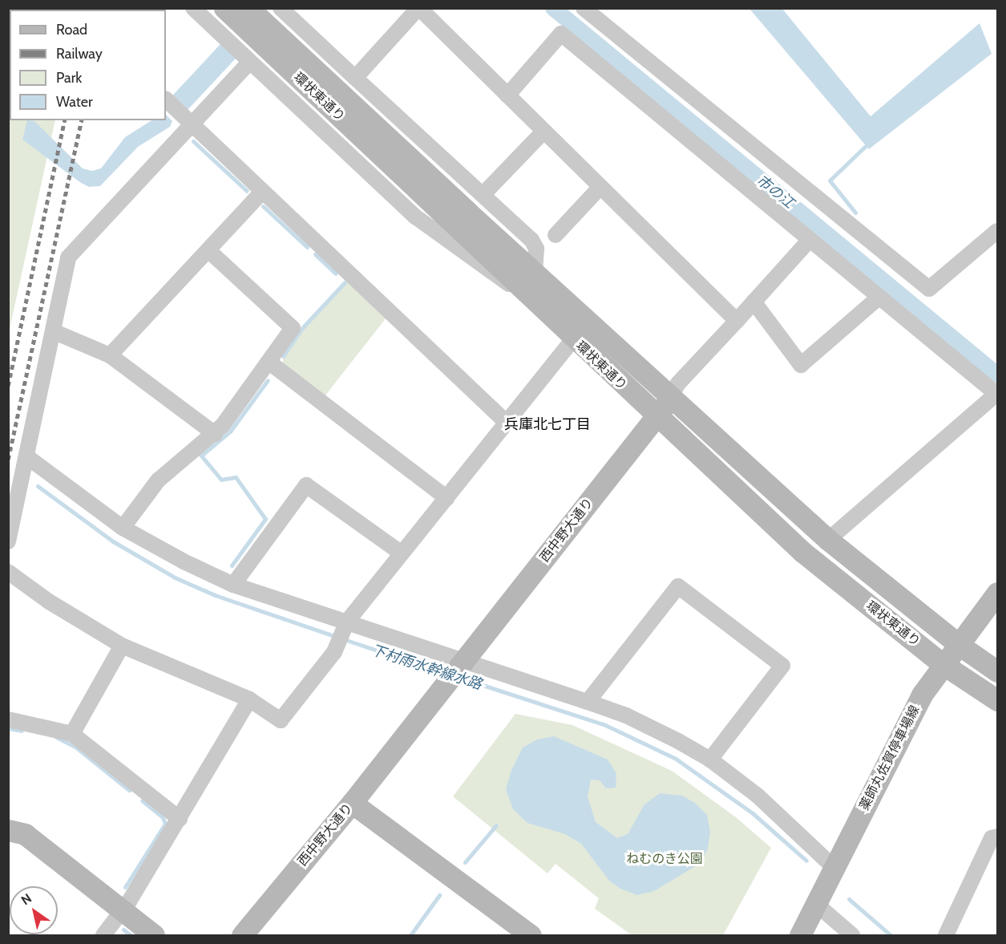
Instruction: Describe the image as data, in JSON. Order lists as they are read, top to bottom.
{
  "streets": {
    "main road": ["環状東通り", "西中野大通り", "薬師丸佐賀停車場線"]
  },
  "crossings": [
    ["環状東通り", "西中野大通り"],
    ["環状東通り", "薬師丸佐賀停車場線"]
  ],
  "districts": ["兵庫北七丁目"],
  "water": ["市の江", "下村雨水幹線水路"],
  "parks": ["ねむのき公園"],
  "legend": [
    "Road",
    "Railway",
    "Park",
    "Water"
  ],
  "north": "top left"
}
